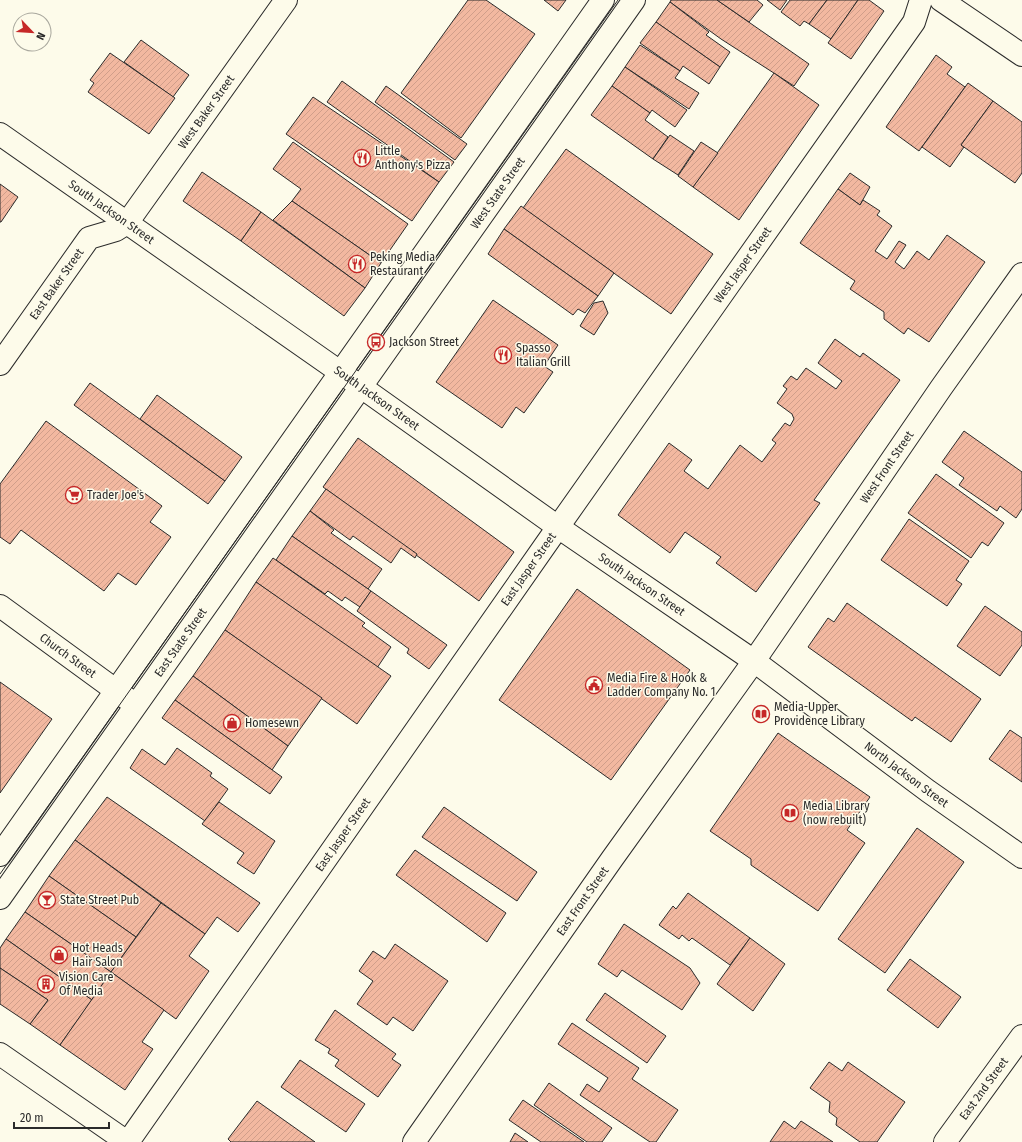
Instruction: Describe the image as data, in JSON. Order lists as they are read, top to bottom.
{
  "streets": {
    "street": [
      "West Baker Street",
      "West State Street",
      "South Jackson Street",
      "West Jasper Street",
      "East Baker Street",
      "West Front Street",
      "East Jasper Street",
      "East State Street",
      "Church Street",
      "North Jackson Street",
      "East Front Street",
      "East 2nd Street"
    ]
  },
  "crossings": [
    ["West Baker Street", "South Jackson Street"],
    ["West Baker Street", "East Baker Street"],
    ["West State Street", "South Jackson Street"],
    ["West State Street", "East State Street"],
    ["South Jackson Street", "West Jasper Street"],
    ["South Jackson Street", "East Baker Street"],
    ["South Jackson Street", "West Front Street"],
    ["South Jackson Street", "East Jasper Street"],
    ["South Jackson Street", "East State Street"],
    ["South Jackson Street", "North Jackson Street"],
    ["South Jackson Street", "East Front Street"],
    ["West Jasper Street", "East Jasper Street"],
    ["West Front Street", "North Jackson Street"],
    ["West Front Street", "East Front Street"],
    ["East State Street", "Church Street"],
    ["North Jackson Street", "East Front Street"]
  ],
  "places": {
    "restaurant": ["Little Anthony's Pizza", "Peking Media Restaurant", "Spasso Italian Grill"],
    "bus stop": ["Jackson Street"],
    "supermarket": ["Trader Joe's"],
    "public building": ["Media Fire & Hook & Ladder Company No. 1"],
    "library": ["Media-Upper Providence Library", "Media Library (now rebuilt)"],
    "shop": ["Homesewn", "Hot Heads Hair Salon"],
    "bar": ["State Street Pub"],
    "building": ["Vision Care Of Media"]
  },
  "scale_bar": "20 m",
  "north": "bottom right"
}
